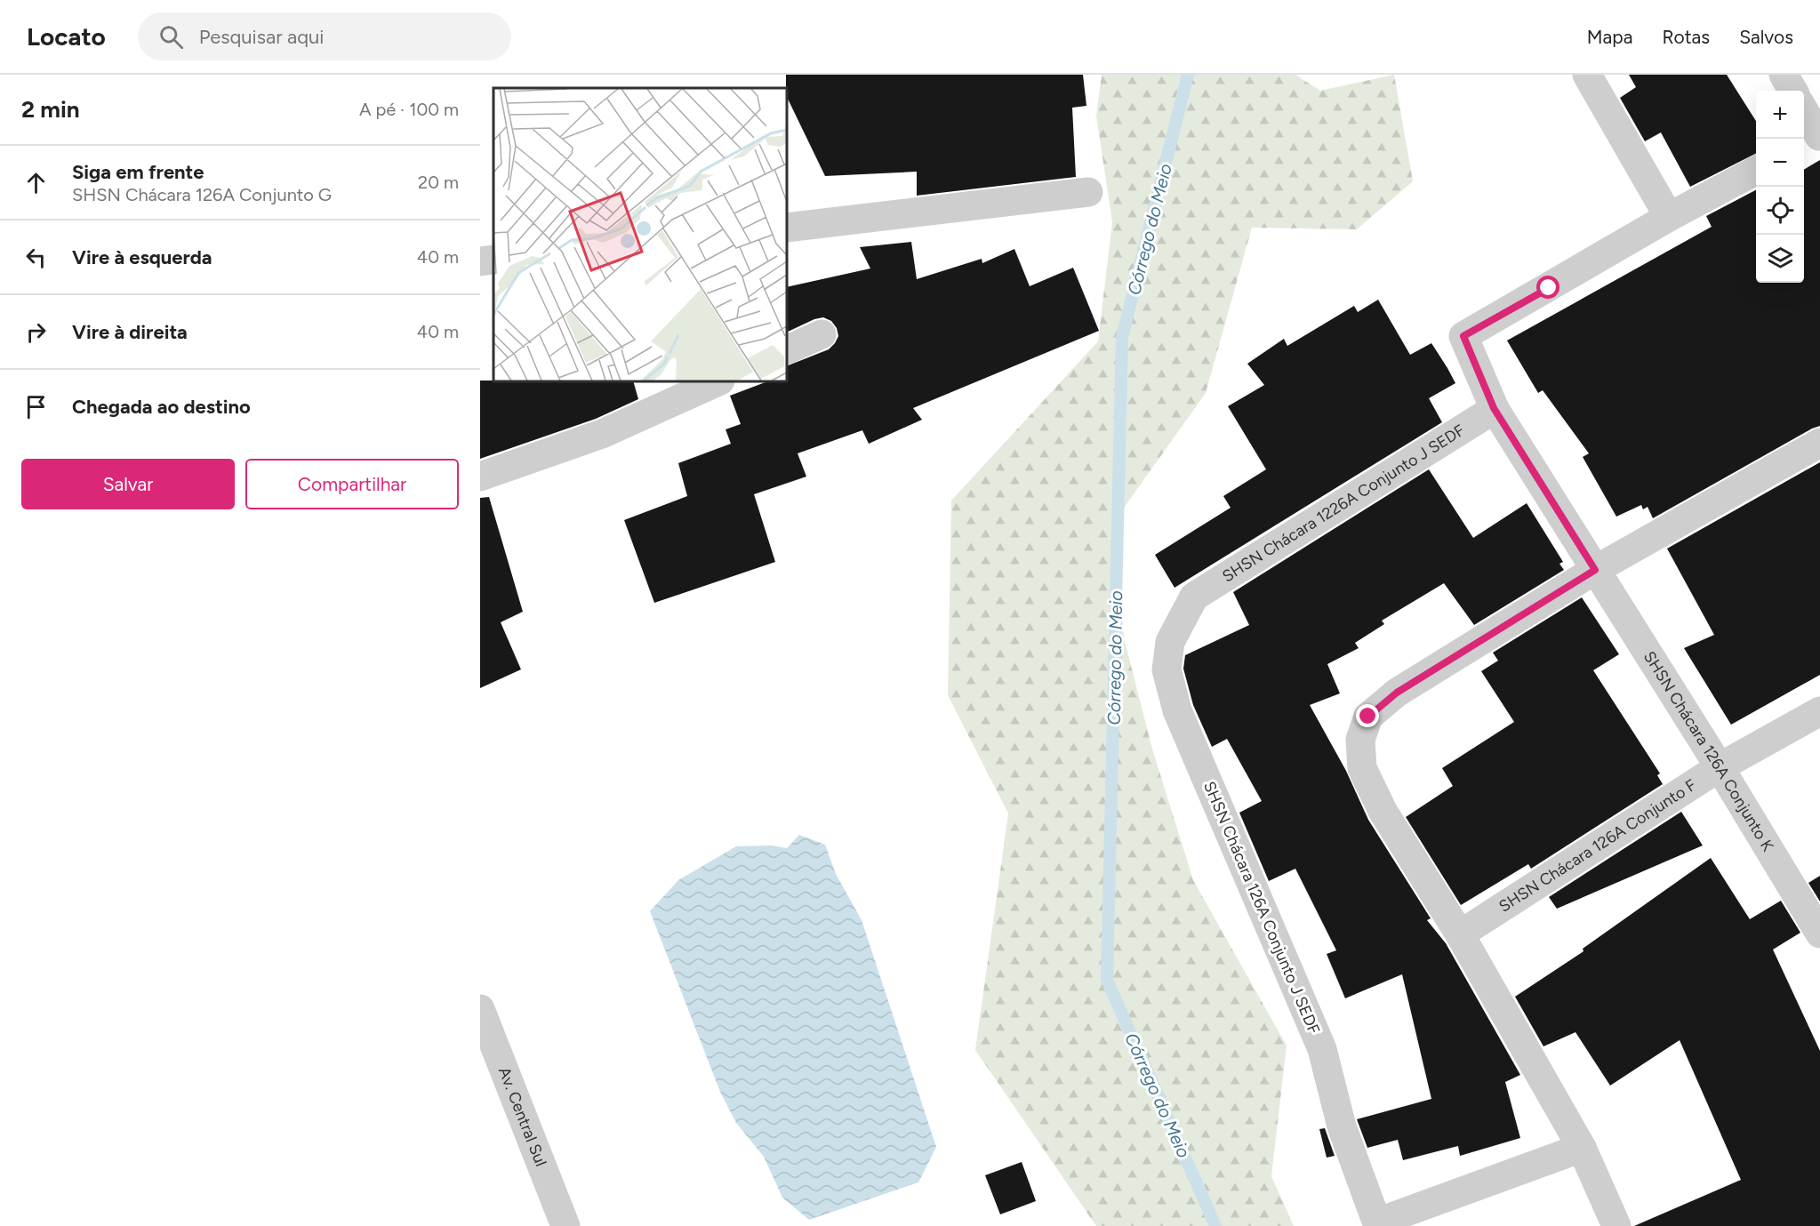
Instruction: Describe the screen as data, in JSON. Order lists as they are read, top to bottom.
{
  "streets": {
    "street": [
      "SHSN Chácara 1226A Conjunto J SEDF",
      "SHSN Chácara 126A Conjunto K",
      "SHSN Chácara 126A Conjunto F",
      "SHSN Chácara 126A Conjunto J SEDF",
      "Av. Central Sul"
    ]
  },
  "crossings": [
    ["SHSN Chácara 1226A Conjunto J SEDF", "SHSN Chácara 126A Conjunto K"],
    ["SHSN Chácara 1226A Conjunto J SEDF", "SHSN Chácara 126A Conjunto J SEDF"],
    ["SHSN Chácara 126A Conjunto K", "SHSN Chácara 126A Conjunto F"]
  ],
  "water": ["Córrego do Meio"],
  "page": {
    "header": "Locato",
    "search": "Pesquisar aqui",
    "nav": ["Mapa", "Rotas", "Salvos"],
    "heading": ["2 min", "A pé · 100 m"],
    "map_buttons": ["+", "−"],
    "list": [
      ["Siga em frente", "SHSN Chácara 126A Conjunto G", "20 m"],
      ["Vire à esquerda", "40 m"],
      ["Vire à direita", "40 m"],
      "Chegada ao destino"
    ],
    "buttons": ["Salvar", "Compartilhar"]
  }
}
